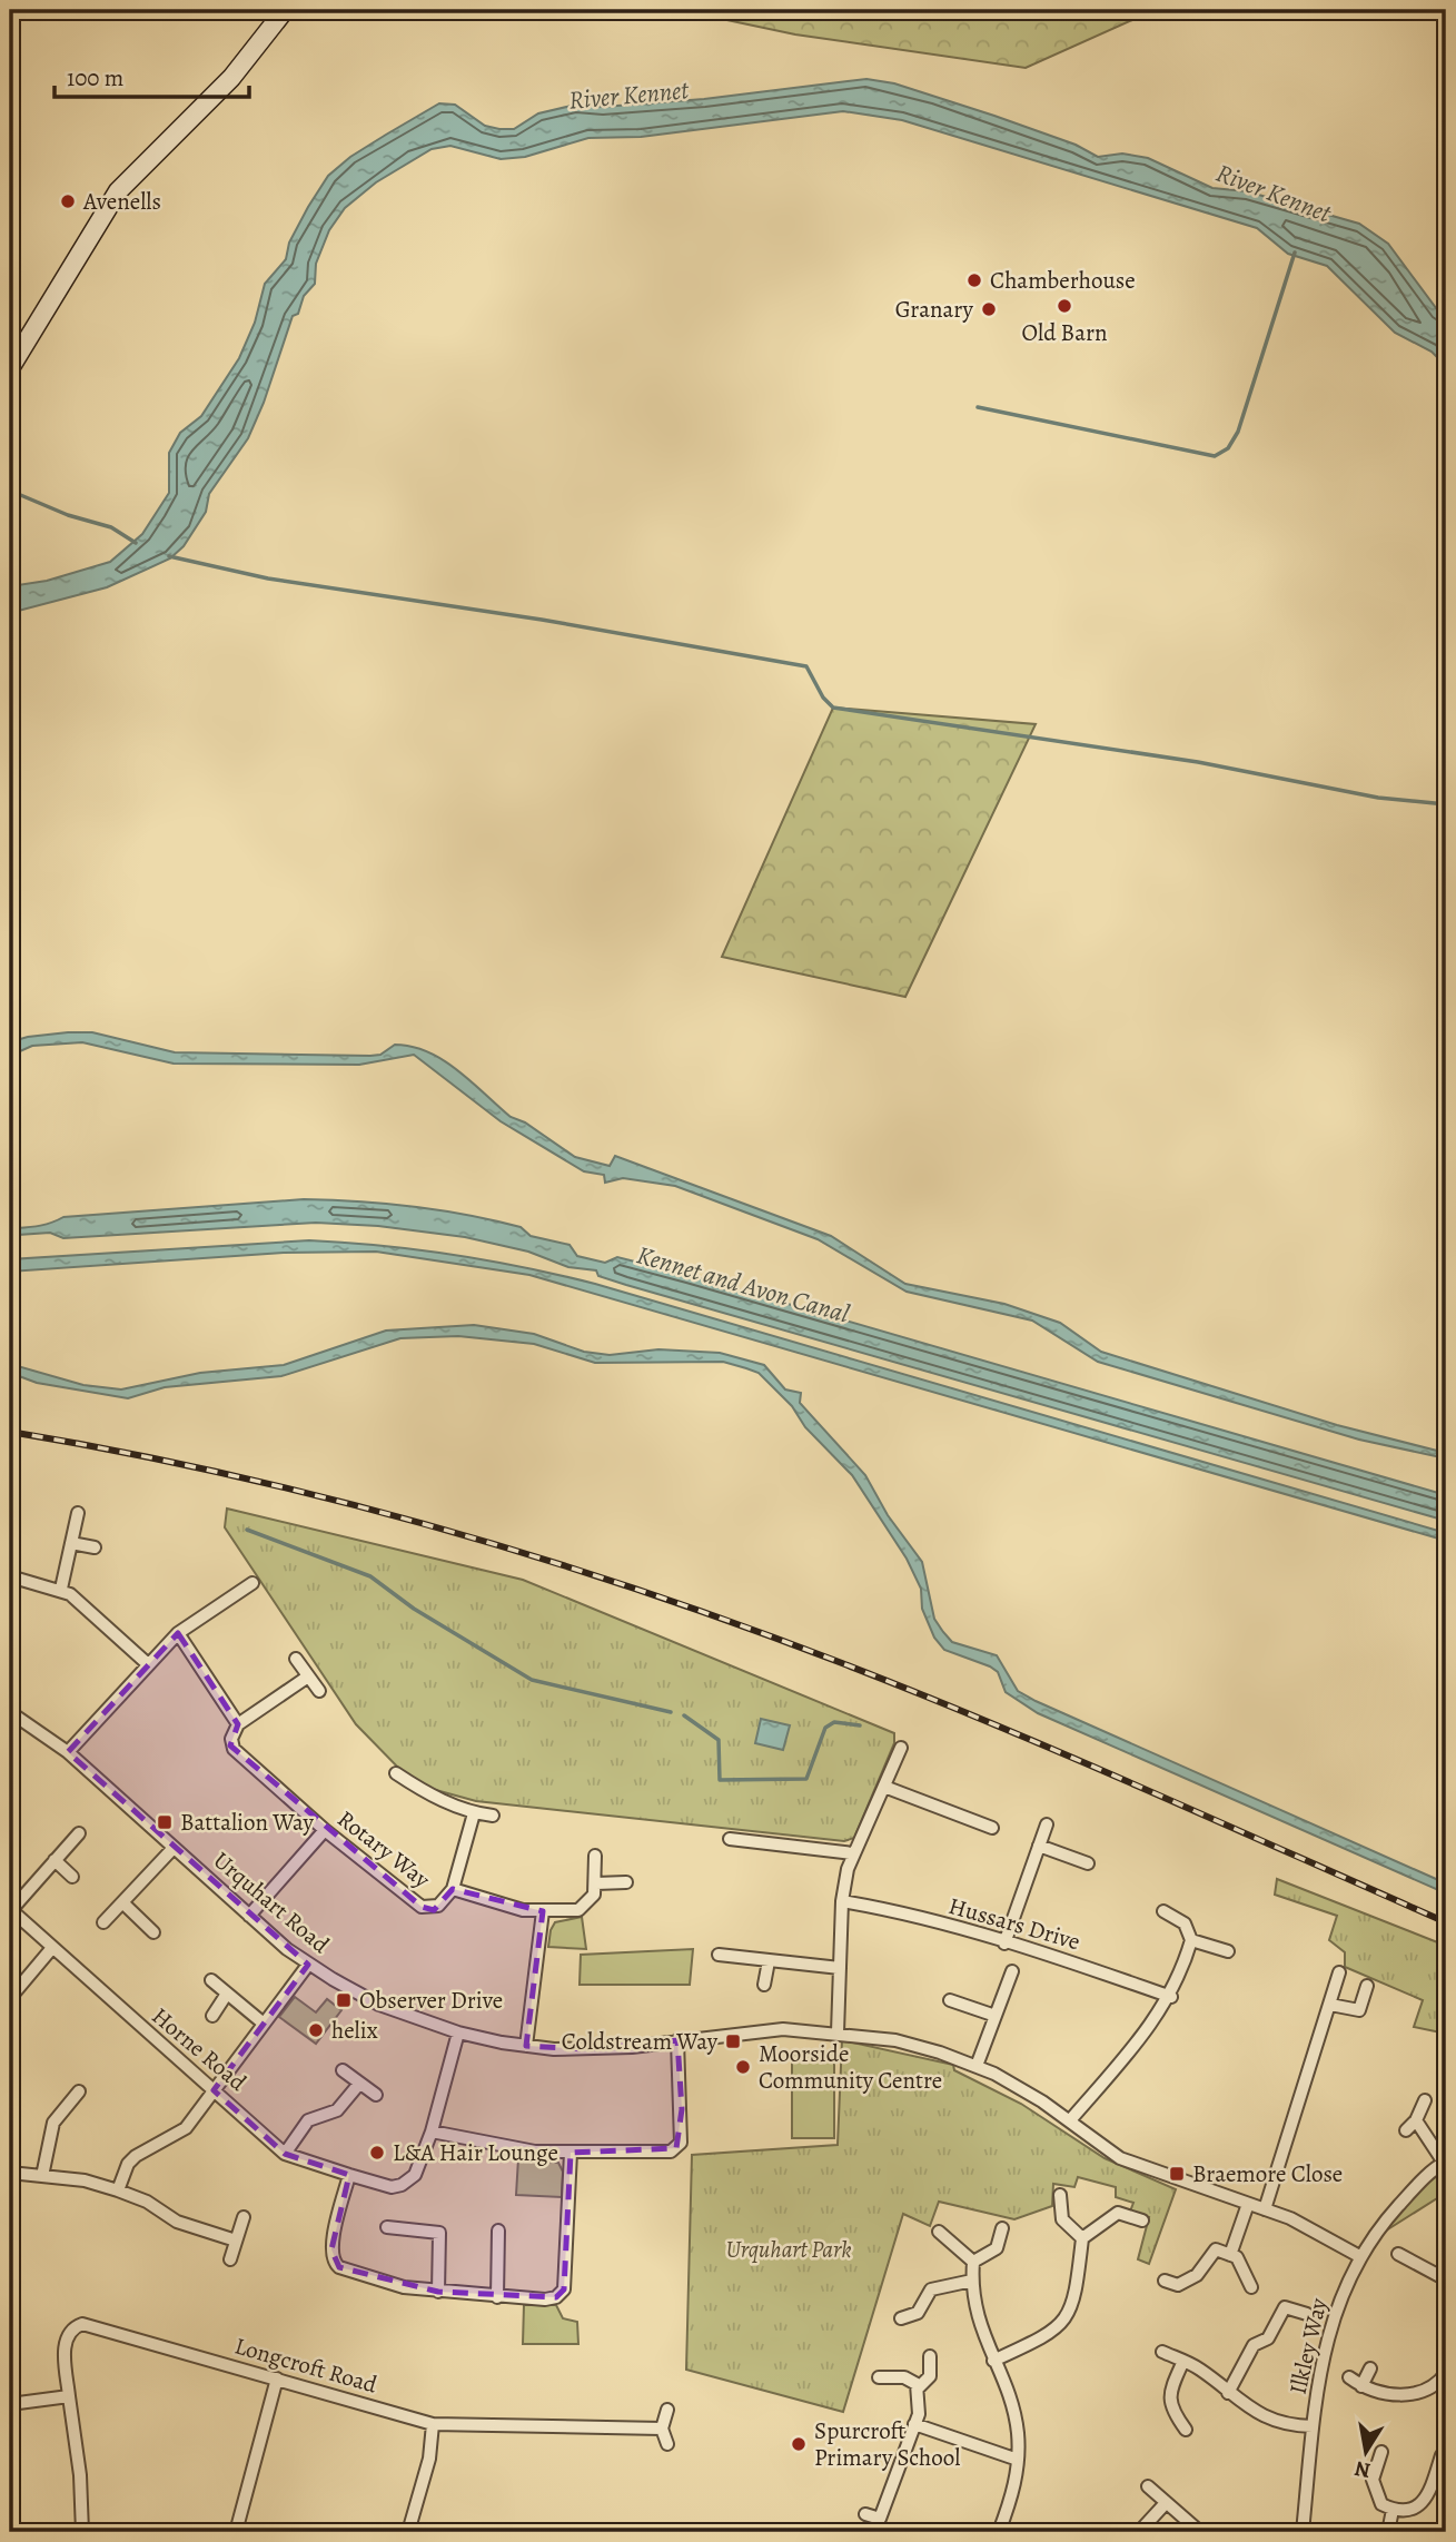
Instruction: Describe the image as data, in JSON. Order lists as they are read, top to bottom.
{
  "streets": {
    "street": [
      "Rotary Way",
      "Urquhart Road",
      "Hussars Drive",
      "Horne Road",
      "Ilkley Way",
      "Longcroft Road"
    ]
  },
  "water": ["River Kennet", "Kennet and Avon Canal"],
  "parks": ["Urquhart Park"],
  "places": {
    "other": [
      "Avenells",
      "Chamberhouse",
      "Old Barn",
      "Granary",
      "helix",
      "Moorside Community Centre",
      "L&A Hair Lounge",
      "Spurcroft Primary School"
    ],
    "transit": [
      "Battalion Way",
      "Observer Drive",
      "Coldstream Way",
      "Braemore Close"
    ]
  },
  "scale_bar": "100 m",
  "north": "bottom"
}
